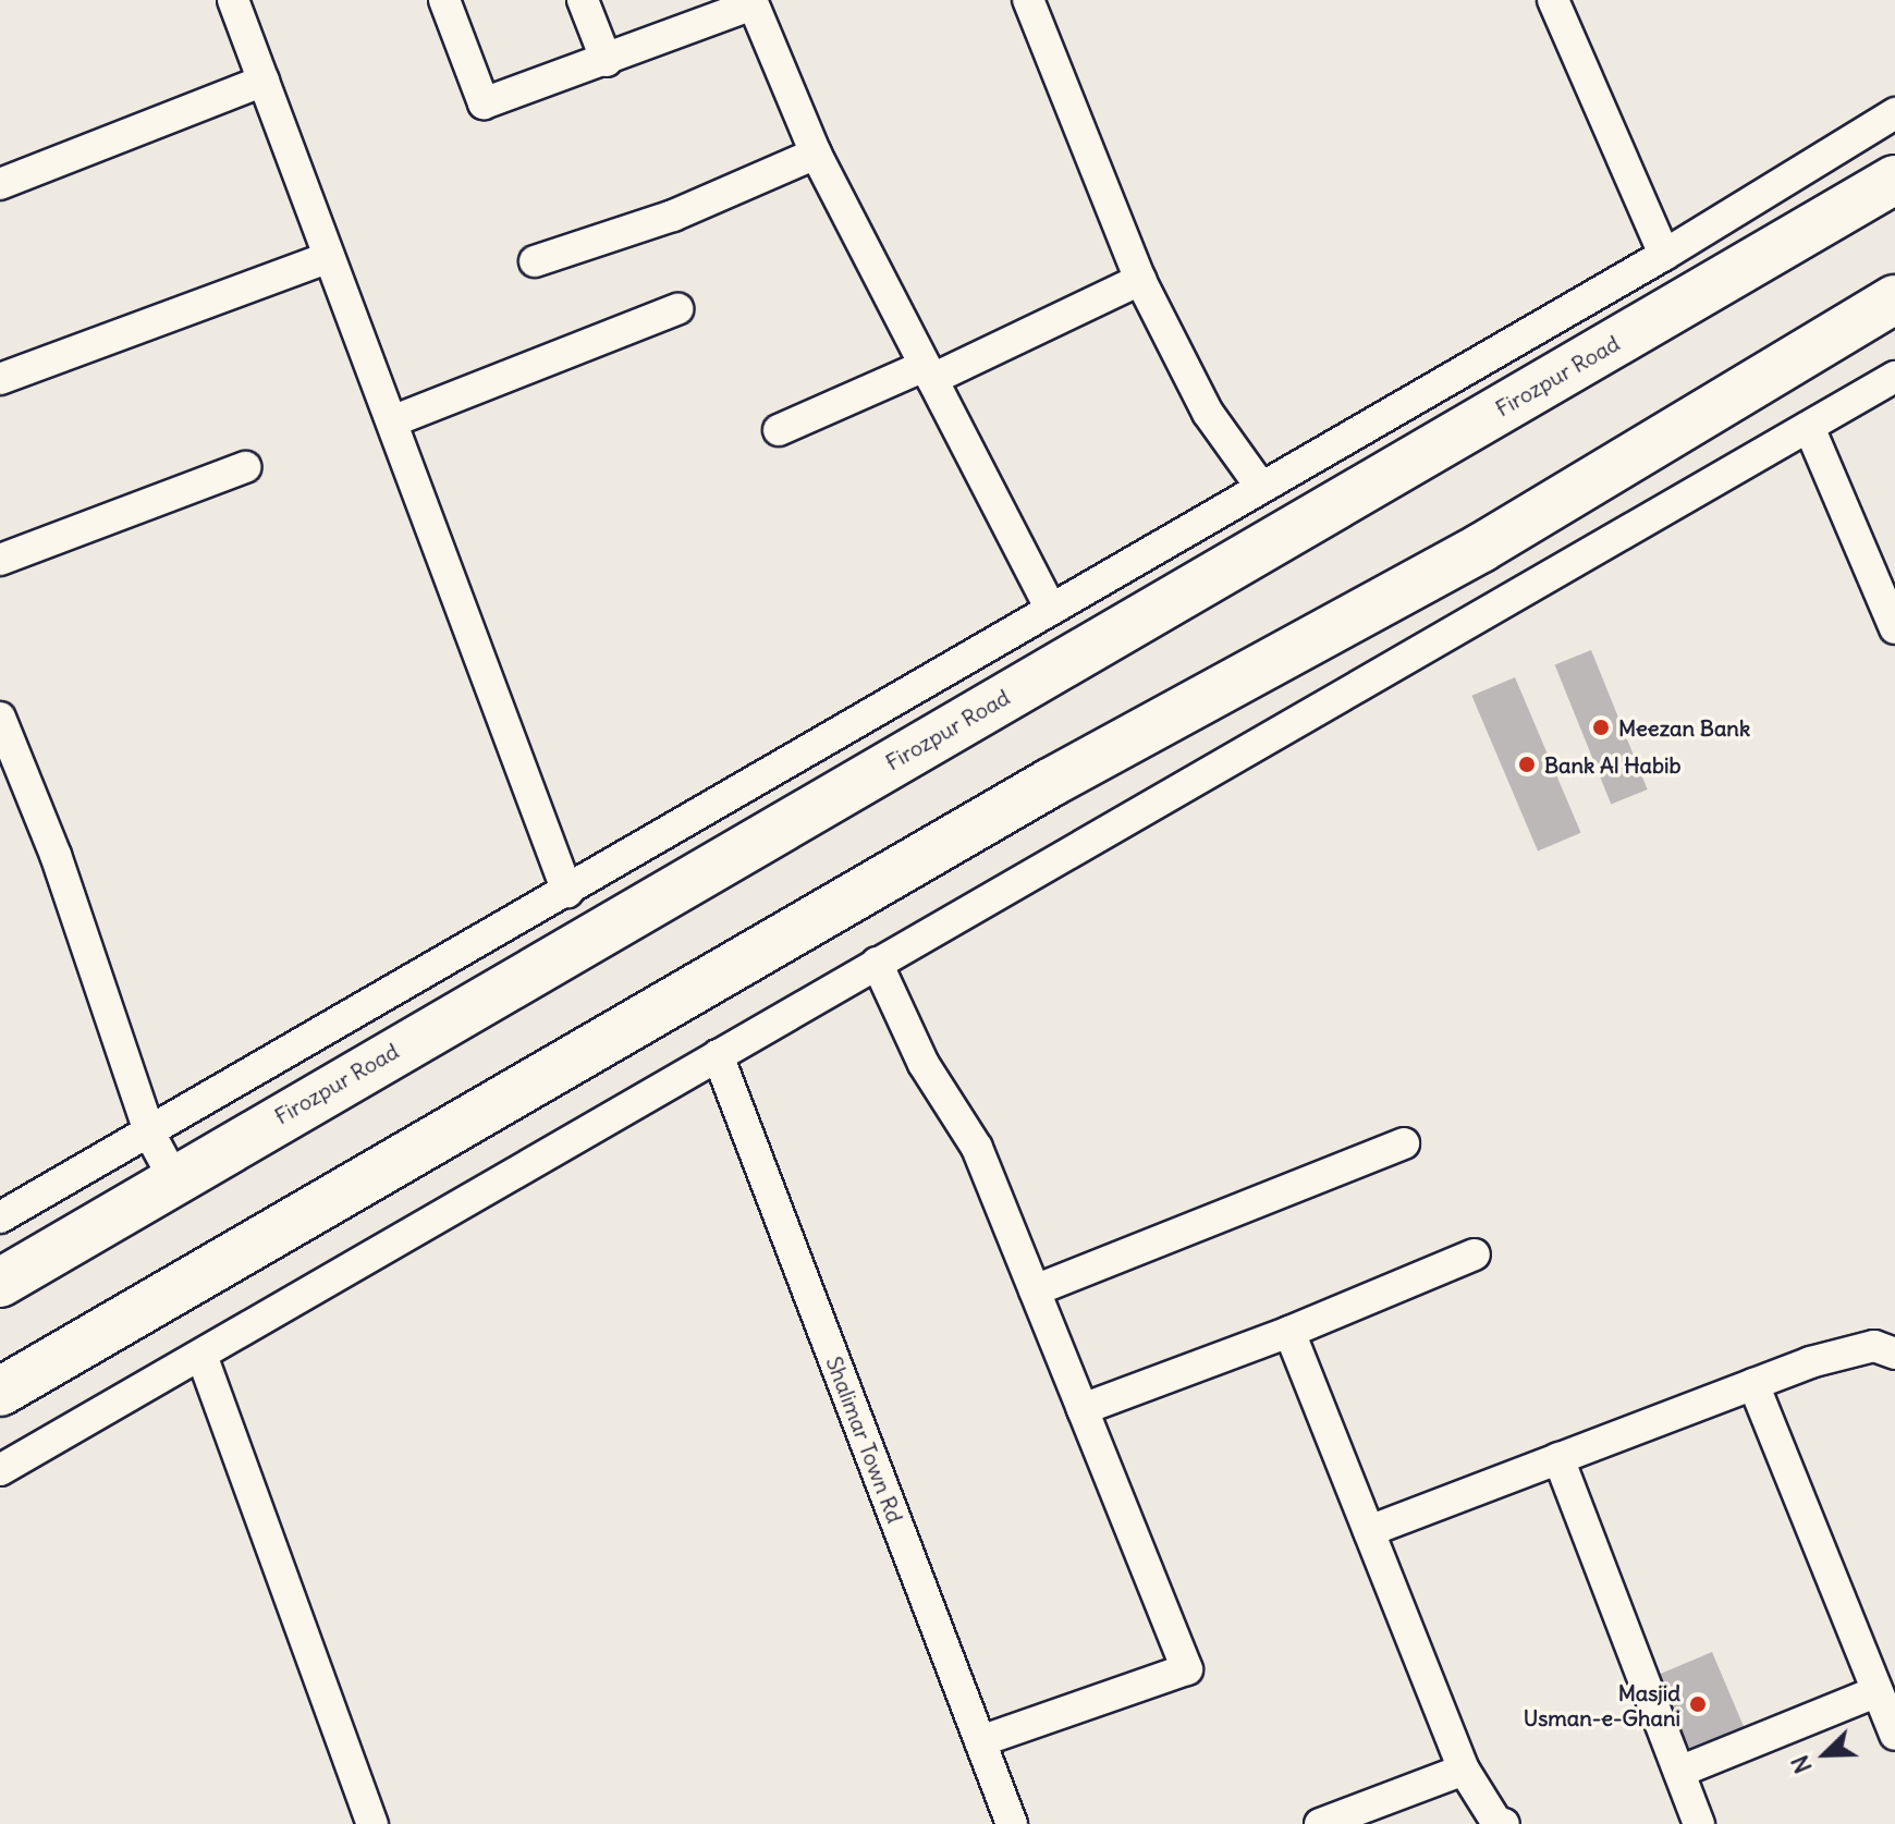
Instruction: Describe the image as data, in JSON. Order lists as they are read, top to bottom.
{
  "streets": {
    "highway": ["Firozpur Road"],
    "street": ["Shalimar Town Rd"]
  },
  "places": ["Meezan Bank", "Bank Al Habib", "Masjid Usman-e-Ghani"],
  "north": "bottom left"
}
